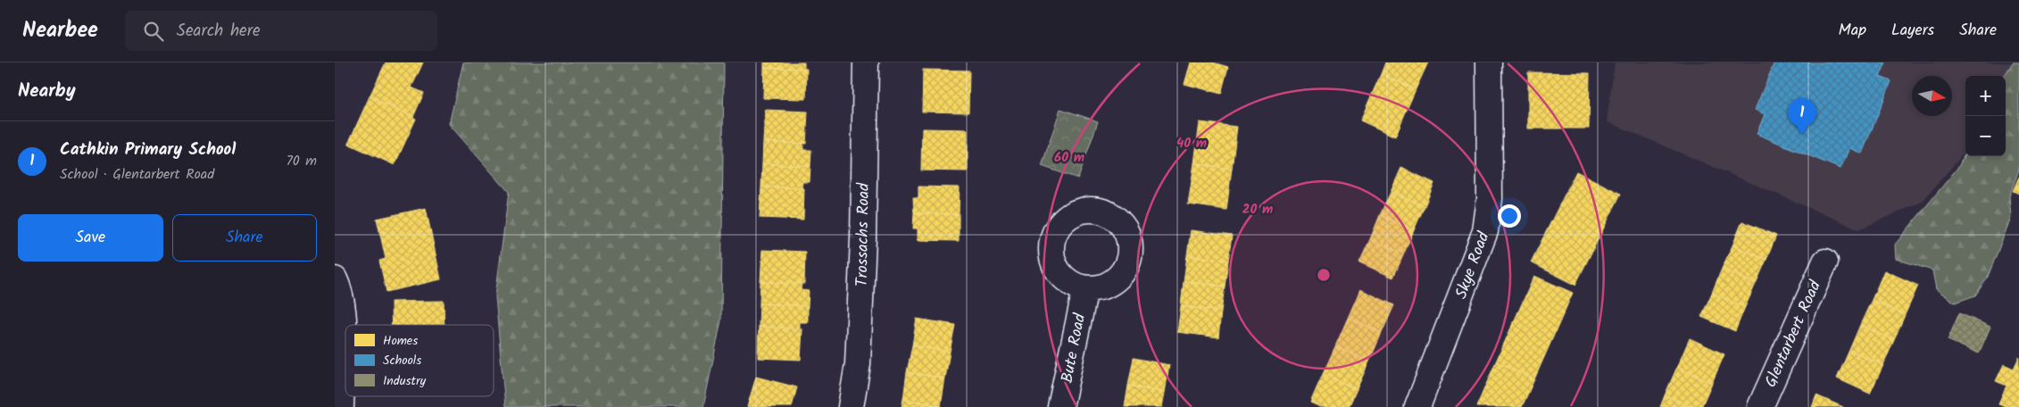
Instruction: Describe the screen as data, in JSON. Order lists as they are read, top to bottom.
{
  "streets": {
    "street": [
      "Trossachs Road",
      "Skye Road",
      "Glentarbert Road",
      "Bute Road"
    ]
  },
  "legend": ["Homes", "Schools", "Industry"],
  "north": "right",
  "page": {
    "header": "Nearbee",
    "search": "Search here",
    "nav": ["Map", "Layers", "Share"],
    "heading": "Nearby",
    "map_buttons": ["+", "−"],
    "pins": "1",
    "list": [
      {
        "mark": "1",
        "name": "Cathkin Primary School",
        "note": "School · Glentarbert Road",
        "value": "70 m"
      }
    ],
    "buttons": ["Save", "Share"]
  },
  "rings": ["40 m", "60 m", "20 m"]
}
